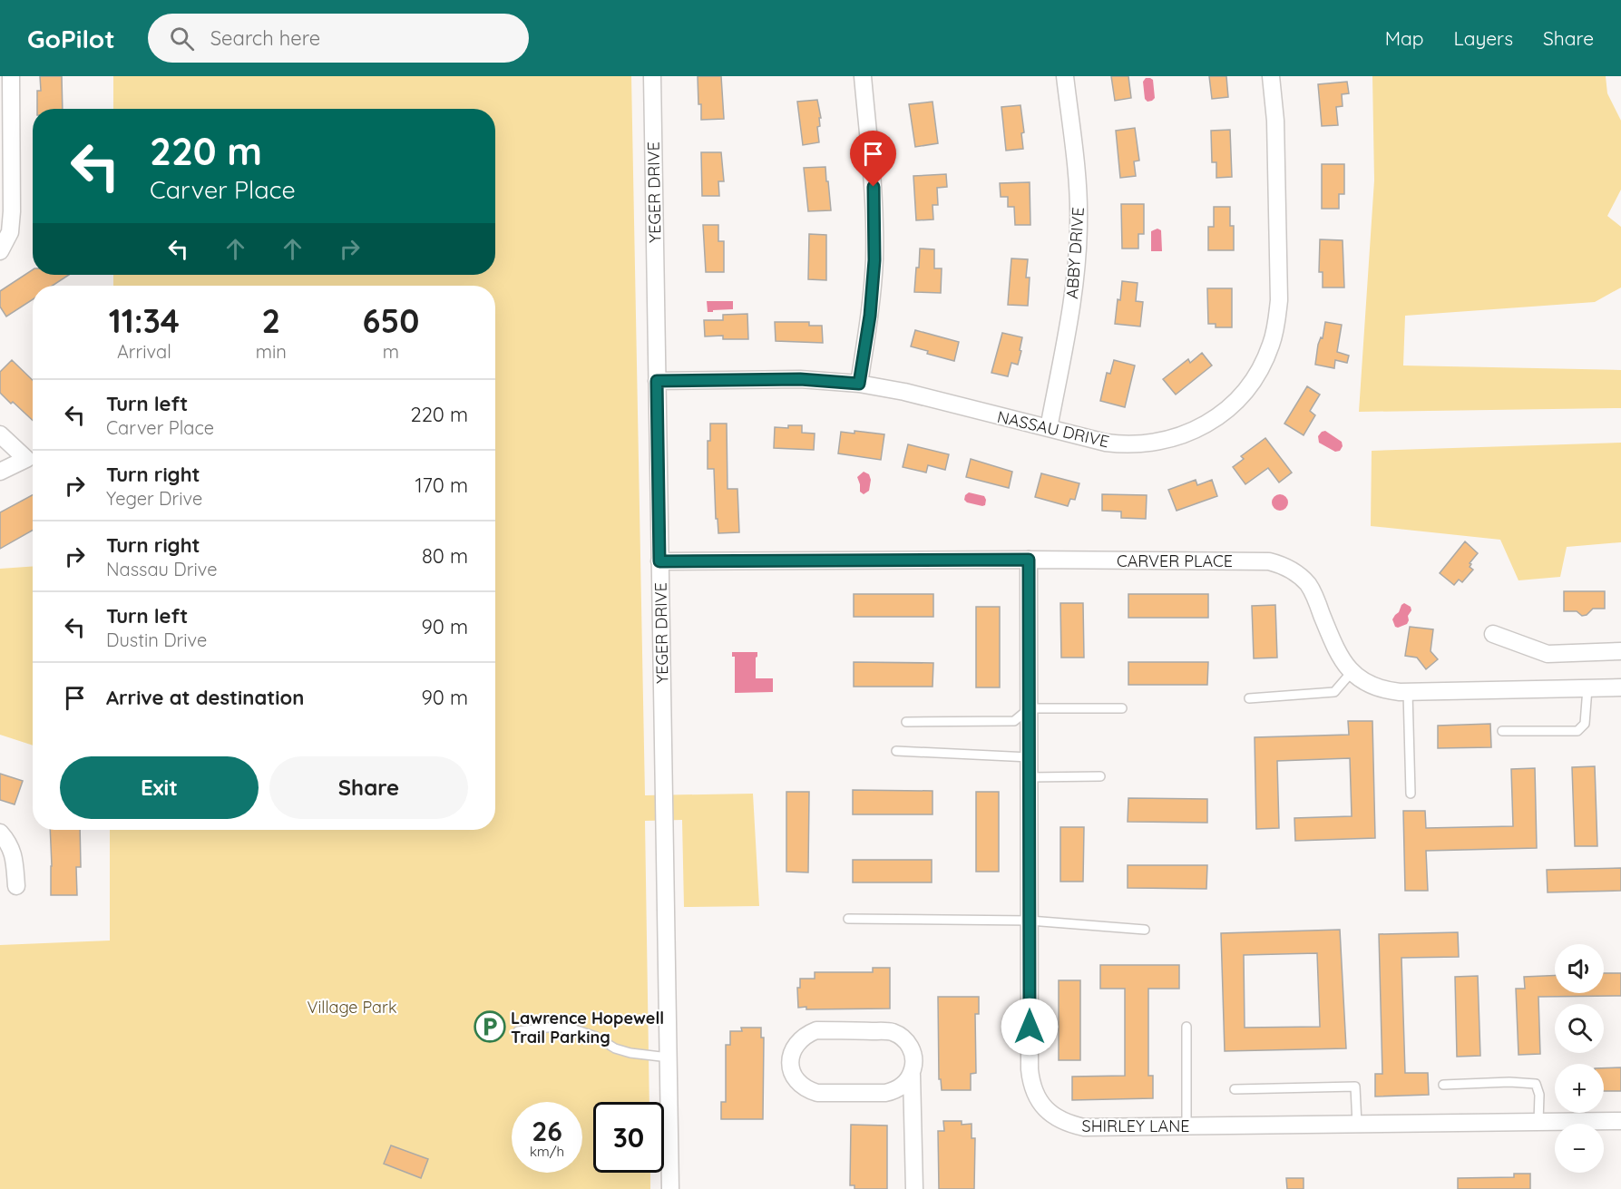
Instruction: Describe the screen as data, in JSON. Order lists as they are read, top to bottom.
{
  "streets": {
    "street": [
      "YEGER DRIVE",
      "ABBY DRIVE",
      "NASSAU DRIVE",
      "CARVER PLACE",
      "SHIRLEY LANE"
    ]
  },
  "crossings": [
    ["YEGER DRIVE", "NASSAU DRIVE"],
    ["YEGER DRIVE", "CARVER PLACE"],
    ["ABBY DRIVE", "NASSAU DRIVE"],
    ["CARVER PLACE", "SHIRLEY LANE"]
  ],
  "parks": ["Village Park"],
  "places": {
    "parking": ["Lawrence Hopewell Trail Parking"]
  },
  "page": {
    "header": "GoPilot",
    "search": "Search here",
    "nav": ["Map", "Layers", "Share"],
    "turn": ["220 m", "Carver Place"],
    "eta": [
      "11:34",
      "Arrival",
      "2",
      "min",
      "650",
      "m"
    ],
    "list": [
      {
        "name": "Turn left",
        "note": "Carver Place",
        "value": "220 m"
      },
      {
        "name": "Turn right",
        "note": "Yeger Drive",
        "value": "170 m"
      },
      {
        "name": "Turn right",
        "note": "Nassau Drive",
        "value": "80 m"
      },
      {
        "name": "Turn left",
        "note": "Dustin Drive",
        "value": "90 m"
      },
      {
        "name": "Arrive at destination",
        "value": "90 m"
      }
    ],
    "buttons": ["Exit", "Share"],
    "map_buttons": ["+", "−"],
    "speed": "26 km/h",
    "limit": "30"
  }
}
